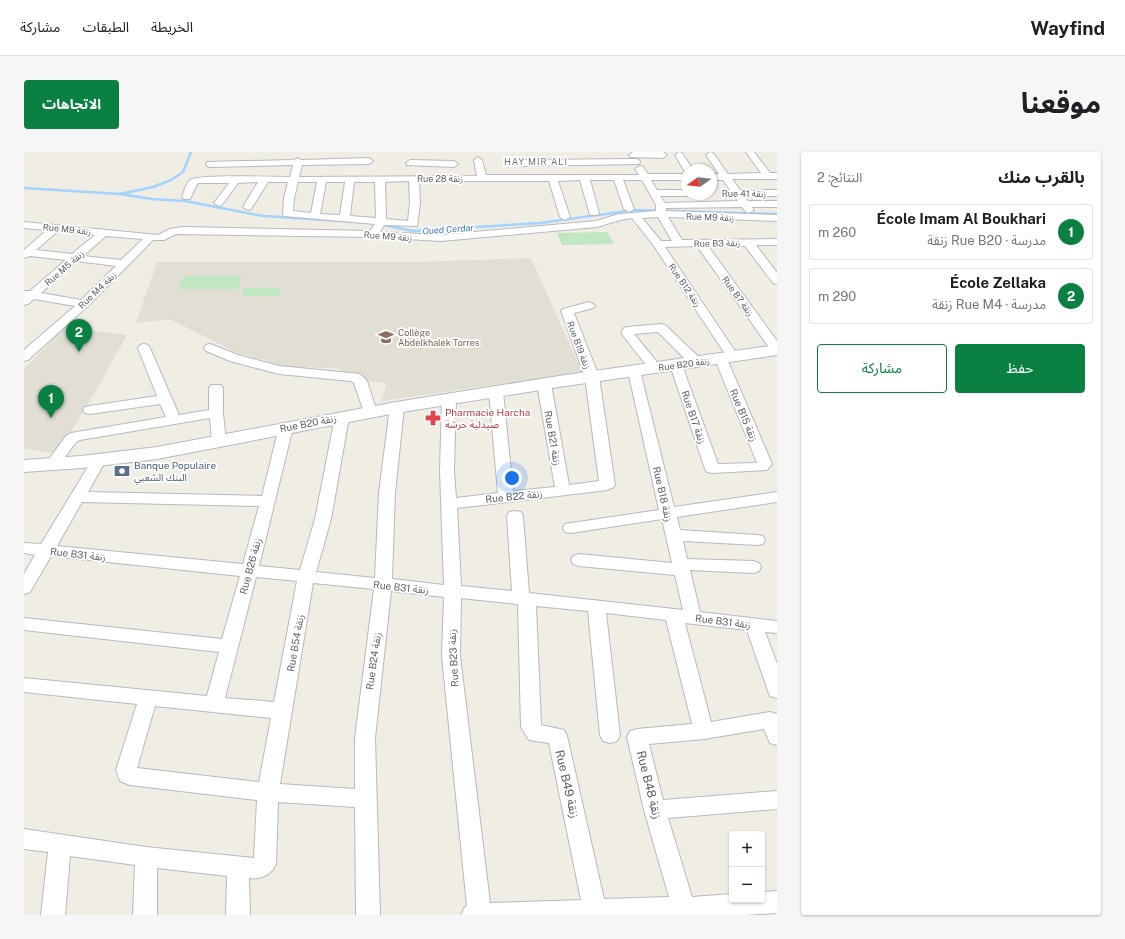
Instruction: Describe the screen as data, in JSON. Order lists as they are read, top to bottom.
{
  "streets": {
    "street": [
      "Rue 28 زنقة",
      "Rue 41 زنقة",
      "Rue M9 زنقة",
      "Rue B3 زنقة",
      "Rue M5 زنقة",
      "Rue B12 زنقة",
      "Rue M4 زنقة",
      "Rue B7 زنقة",
      "Rue B19 زنقة",
      "Rue B20 زنقة",
      "Rue B15 زنقة",
      "Rue B17 زنقة",
      "Rue B21 زنقة",
      "Rue B18 زنقة",
      "Rue B22 زنقة",
      "Rue B31 زنقة",
      "Rue B26 زنقة",
      "Rue B54 زنقة",
      "Rue B23 زنقة",
      "Rue B24 زنقة",
      "Rue B49 زنقة",
      "Rue B48 زنقة"
    ]
  },
  "crossings": [
    ["Rue 28 زنقة", "Rue B12 زنقة"],
    ["Rue M9 زنقة", "Rue M5 زنقة"],
    ["Rue M9 زنقة", "Rue B12 زنقة"],
    ["Rue M9 زنقة", "Rue M4 زنقة"],
    ["Rue B3 زنقة", "Rue B12 زنقة"],
    ["Rue B3 زنقة", "Rue B7 زنقة"],
    ["Rue B12 زنقة", "Rue B20 زنقة"],
    ["Rue B12 زنقة", "Rue B15 زنقة"],
    ["Rue B7 زنقة", "Rue B20 زنقة"],
    ["Rue B19 زنقة", "Rue B20 زنقة"],
    ["Rue B19 زنقة", "Rue B22 زنقة"],
    ["Rue B20 زنقة", "Rue B15 زنقة"],
    ["Rue B20 زنقة", "Rue B17 زنقة"],
    ["Rue B20 زنقة", "Rue B21 زنقة"],
    ["Rue B20 زنقة", "Rue B18 زنقة"],
    ["Rue B20 زنقة", "Rue B22 زنقة"],
    ["Rue B20 زنقة", "Rue B26 زنقة"],
    ["Rue B20 زنقة", "Rue B54 زنقة"],
    ["Rue B20 زنقة", "Rue B23 زنقة"],
    ["Rue B20 زنقة", "Rue B24 زنقة"],
    ["Rue B15 زنقة", "Rue B17 زنقة"],
    ["Rue B21 زنقة", "Rue B22 زنقة"],
    ["Rue B18 زنقة", "Rue B31 زنقة"],
    ["Rue B22 زنقة", "Rue B23 زنقة"],
    ["Rue B31 زنقة", "Rue B26 زنقة"],
    ["Rue B31 زنقة", "Rue B54 زنقة"],
    ["Rue B31 زنقة", "Rue B23 زنقة"],
    ["Rue B31 زنقة", "Rue B24 زنقة"],
    ["Rue B31 زنقة", "Rue B49 زنقة"]
  ],
  "districts": ["HAY MIR ALI"],
  "water": ["Oued Cerdar"],
  "places": {
    "school or university": ["Collège Abdelkhalek Torres"],
    "pharmacy": ["Pharmacie Harcha صيدلية حرشة"],
    "bank": ["Banque Populaire البنك الشعبي"]
  },
  "north": "left",
  "page": {
    "header": "Wayfind",
    "nav": ["الخريطة", "الطبقات", "مشاركة"],
    "title": "موقعنا",
    "buttons": [
      "الاتجاهات",
      ["حفظ", "مشاركة"]
    ],
    "heading": ["بالقرب منك", "النتائج: 2"],
    "list": [
      {
        "mark": "1",
        "name": "École Imam Al Boukhari",
        "note": "مدرسة · Rue B20 زنقة",
        "value": "260 m"
      },
      {
        "mark": "2",
        "name": "École Zellaka",
        "note": "مدرسة · Rue M4 زنقة",
        "value": "290 m"
      }
    ],
    "pins": ["2", "1"],
    "map_buttons": ["+", "−"]
  }
}
